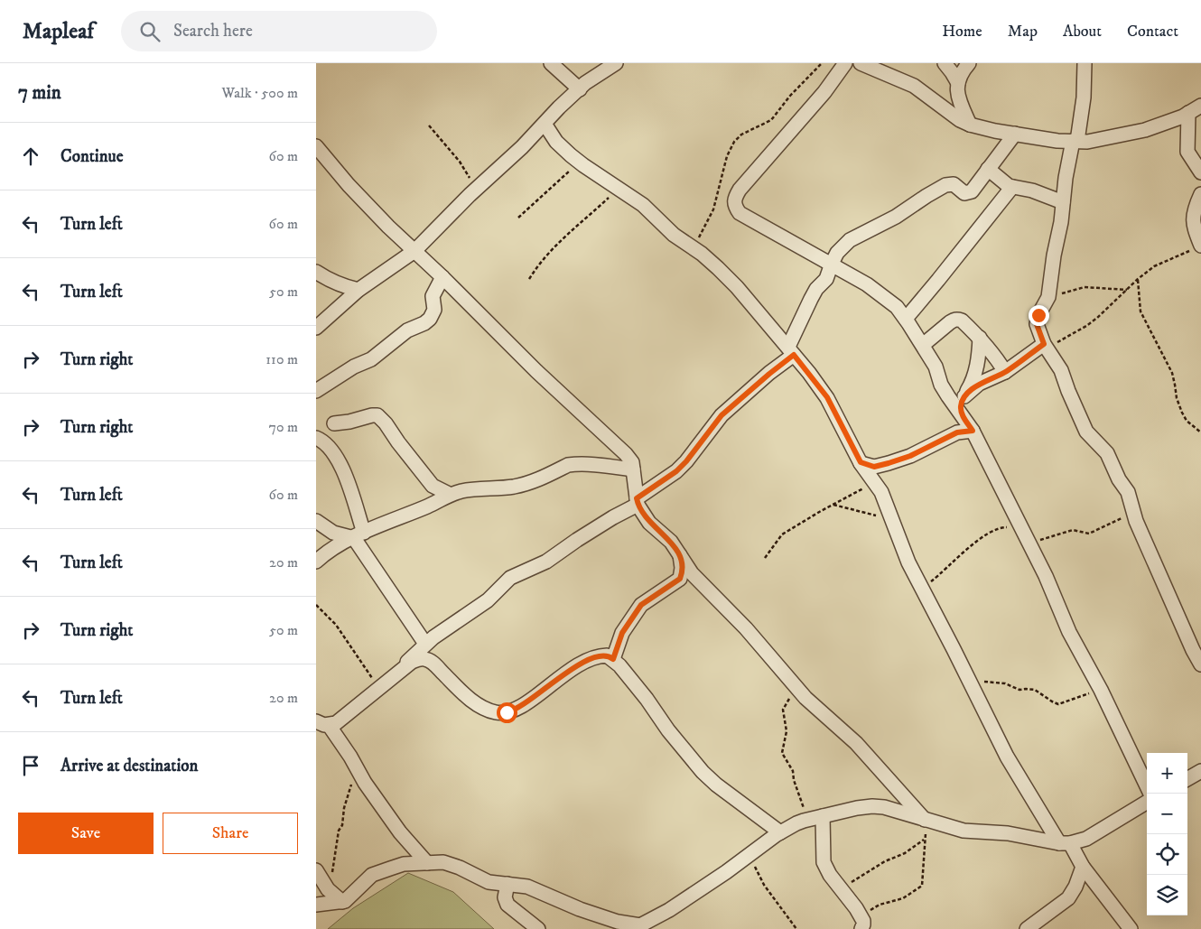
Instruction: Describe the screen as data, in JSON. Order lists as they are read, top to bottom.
{
  "page": {
    "header": "Mapleaf",
    "search": "Search here",
    "nav": [
      "Home",
      "Map",
      "About",
      "Contact"
    ],
    "heading": ["7 min", "Walk · 500 m"],
    "list": [
      ["Continue", "60 m"],
      ["Turn left", "60 m"],
      ["Turn left", "50 m"],
      ["Turn right", "110 m"],
      ["Turn right", "70 m"],
      ["Turn left", "60 m"],
      ["Turn left", "20 m"],
      ["Turn right", "50 m"],
      ["Turn left", "20 m"],
      "Arrive at destination"
    ],
    "map_buttons": ["+", "−"],
    "buttons": ["Save", "Share"]
  }
}
